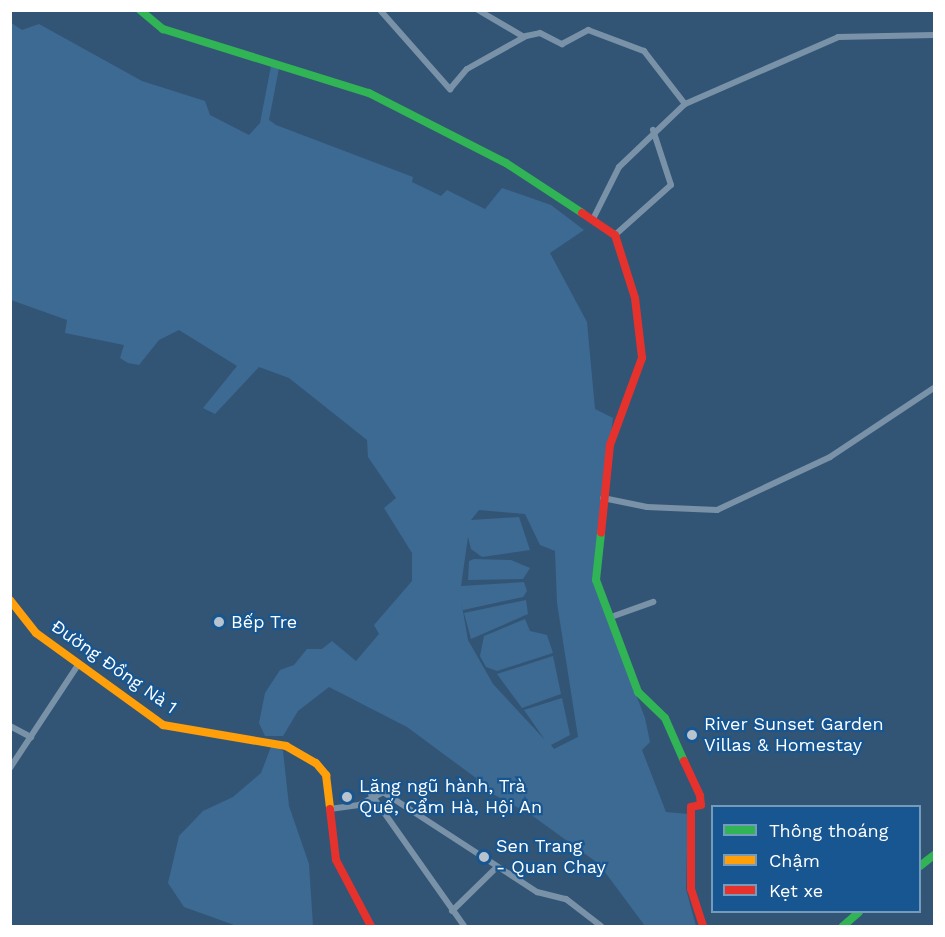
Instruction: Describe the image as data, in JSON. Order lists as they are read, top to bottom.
{
  "streets": {
    "street": ["Đường Đồng Nà 1"]
  },
  "places": [
    "Bếp Tre",
    "River Sunset Garden Villas & Homestay",
    "Lăng ngũ hành, Trà Quế, Cẩm Hà, Hội An",
    "Sen Trang - Quan Chay"
  ],
  "legend": ["Thông thoáng", "Chậm", "Kẹt xe"]
}
